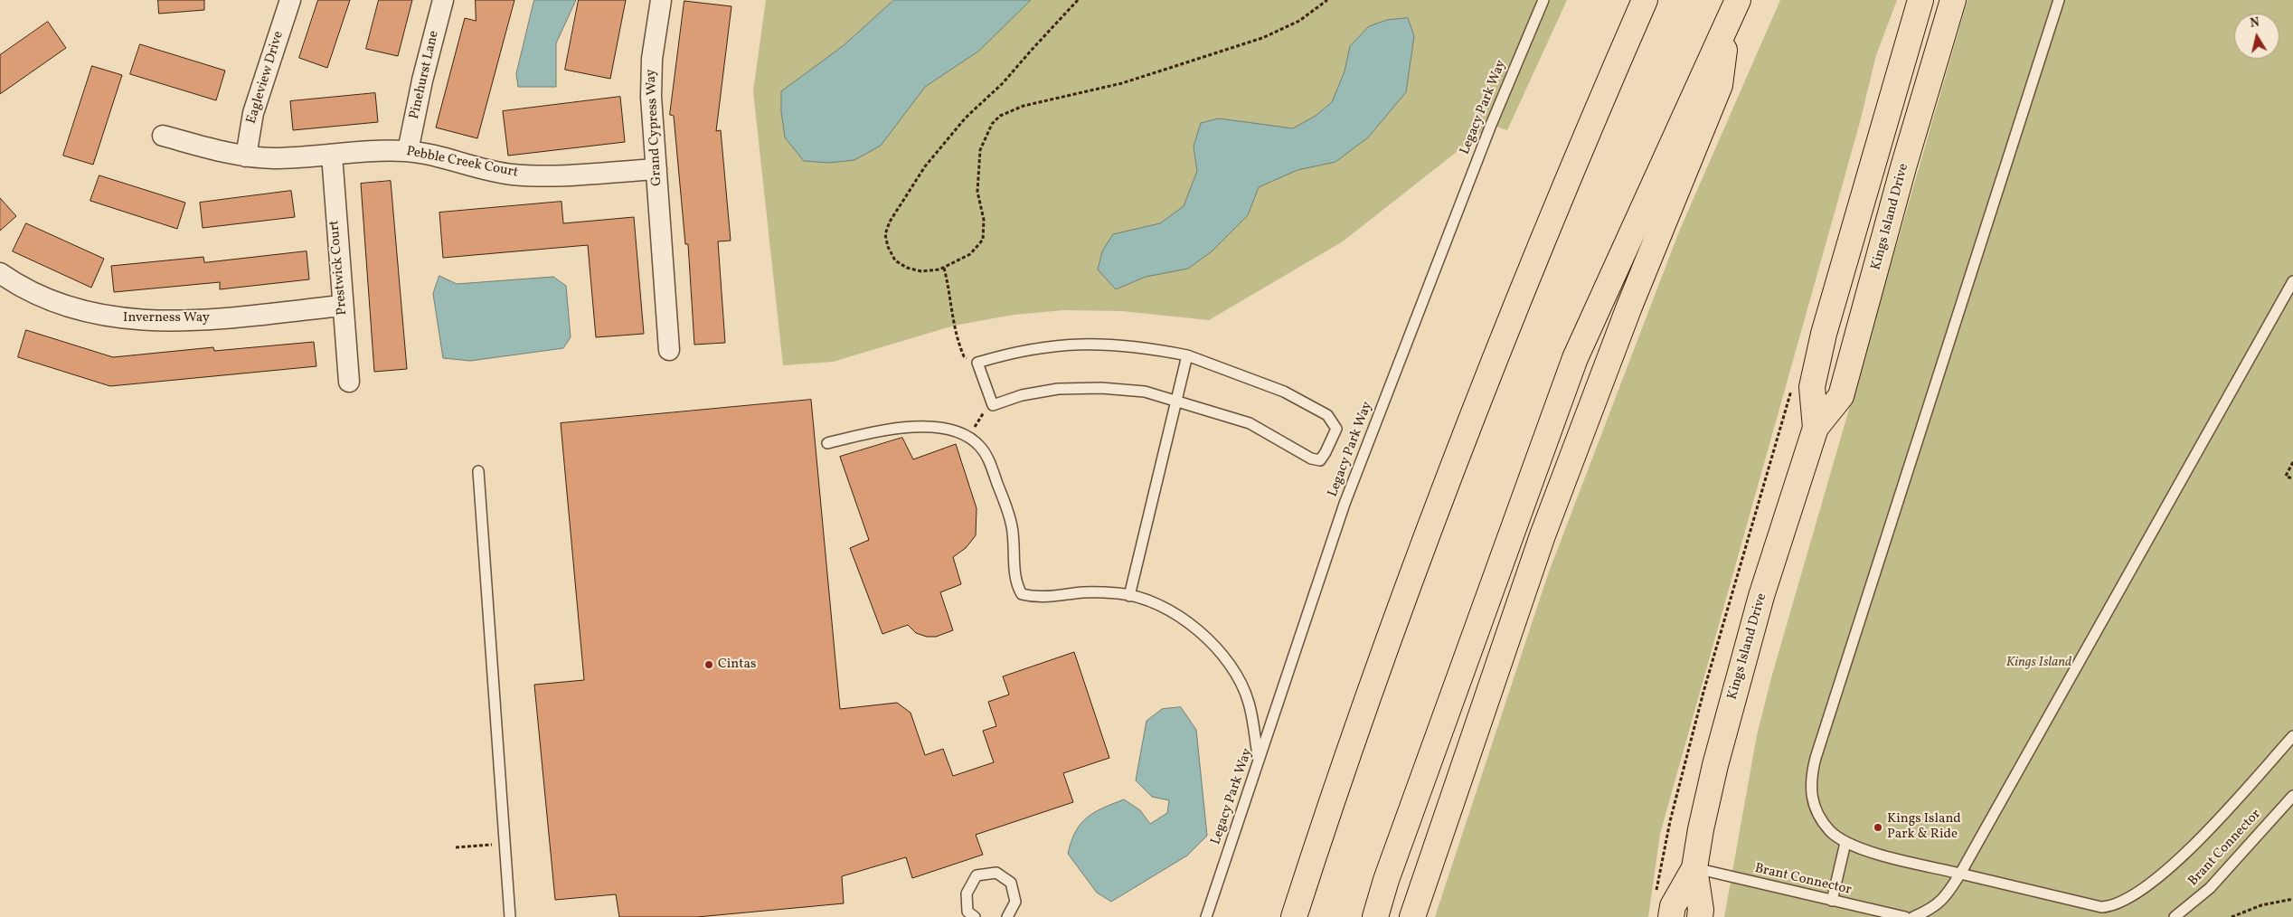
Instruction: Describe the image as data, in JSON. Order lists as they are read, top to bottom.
{
  "streets": {
    "main road": ["Kings Island Drive"],
    "street": [
      "Pinehurst Lane",
      "Eagleview Drive",
      "Grand Cypress Way",
      "Pebble Creek Court",
      "Prestwick Court",
      "Inverness Way"
    ],
    "lane": ["Legacy Park Way", "Brant Connector"]
  },
  "crossings": [
    ["Pinehurst Lane", "Pebble Creek Court"],
    ["Eagleview Drive", "Pebble Creek Court"],
    ["Grand Cypress Way", "Pebble Creek Court"],
    ["Pebble Creek Court", "Prestwick Court"],
    ["Kings Island Drive", "Brant Connector"],
    ["Prestwick Court", "Inverness Way"]
  ],
  "parks": ["Kings Island"],
  "places": ["Cintas", "Kings Island Park & Ride"],
  "north": "top"
}
